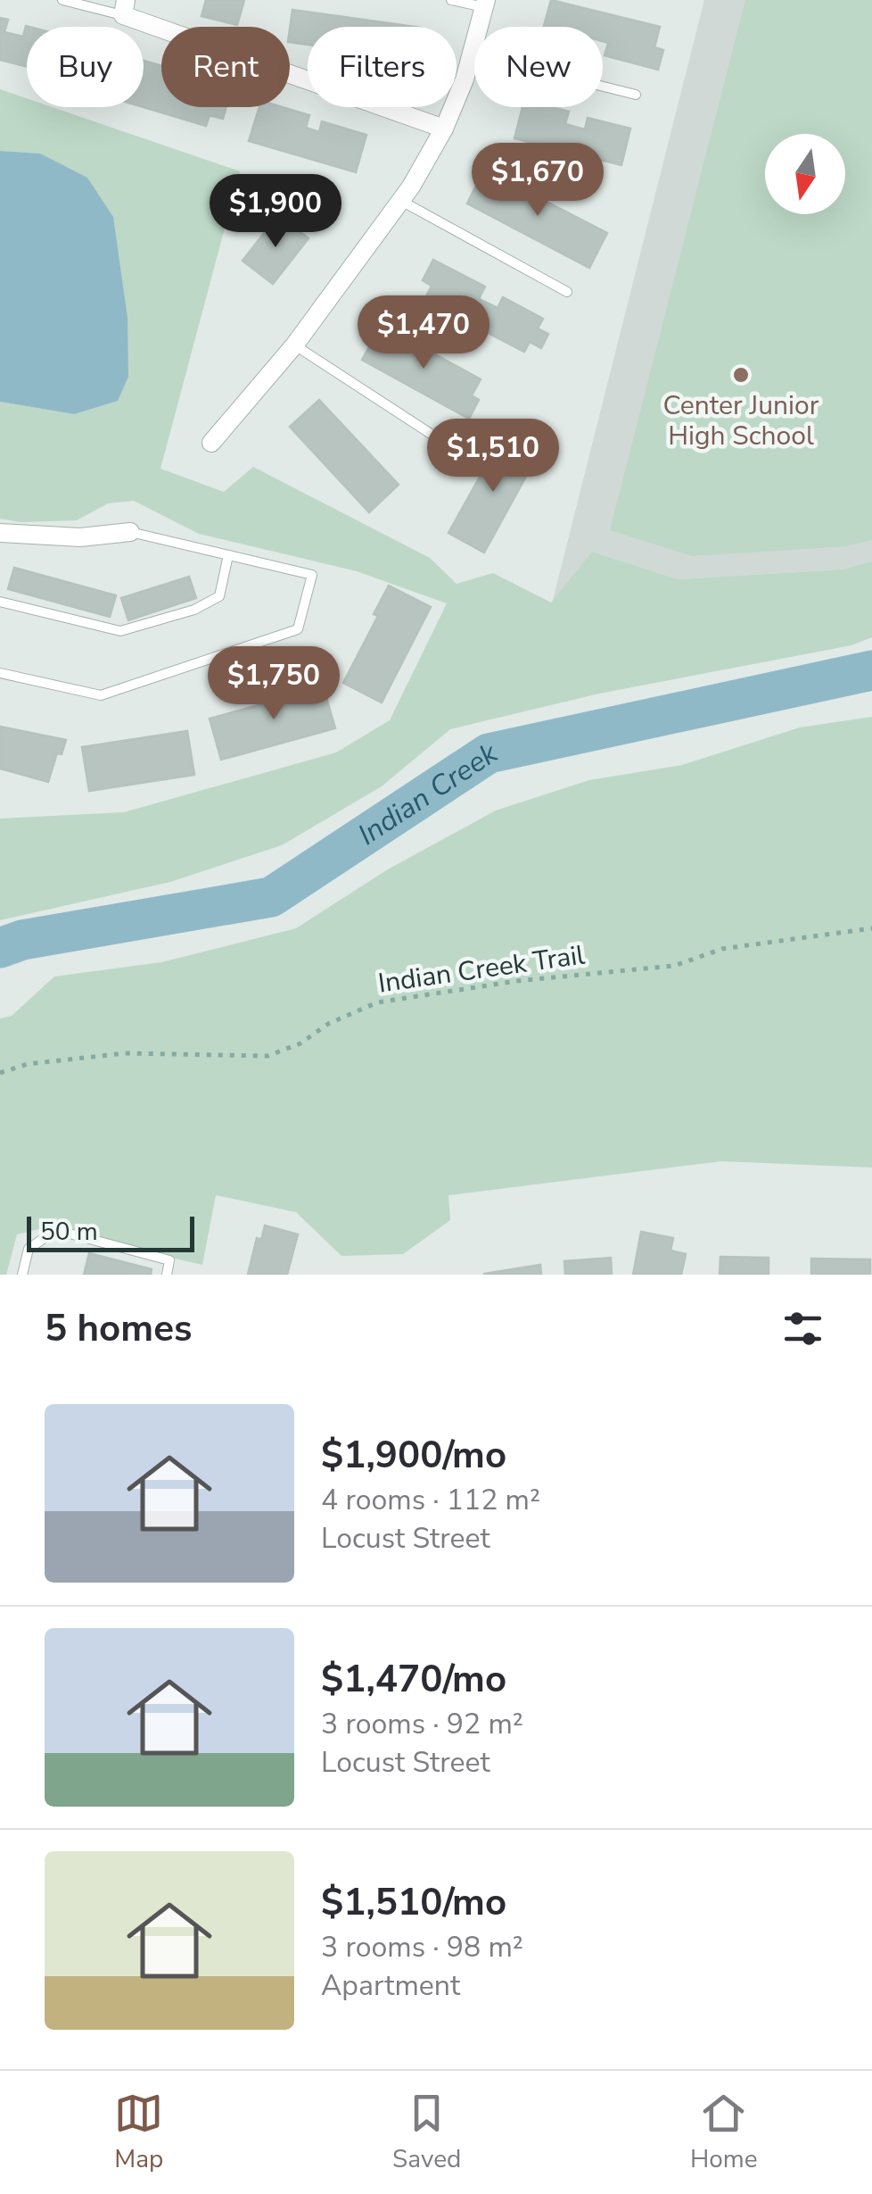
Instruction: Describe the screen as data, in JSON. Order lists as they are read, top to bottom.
{
  "streets": {
    "path": ["Indian Creek Trail"]
  },
  "water": ["Indian Creek"],
  "places": ["Center Junior High School"],
  "scale_bar": "50 m",
  "north": "bottom",
  "page": {
    "chip": [
      "Buy",
      "Rent",
      "Filters",
      "New"
    ],
    "price": [
      "$1,670",
      "$1,900",
      "$1,470",
      "$1,510",
      "$1,750"
    ],
    "scale": "50 m",
    "heading": "5 homes",
    "list": [
      {
        "name": "$1,900/mo",
        "note": "4 rooms · 112 m² · Locust Street"
      },
      {
        "name": "$1,470/mo",
        "note": "3 rooms · 92 m² · Locust Street"
      },
      {
        "name": "$1,510/mo",
        "note": "3 rooms · 98 m² · Apartment"
      }
    ],
    "tabs": ["Map", "Saved", "Home"]
  }
}
